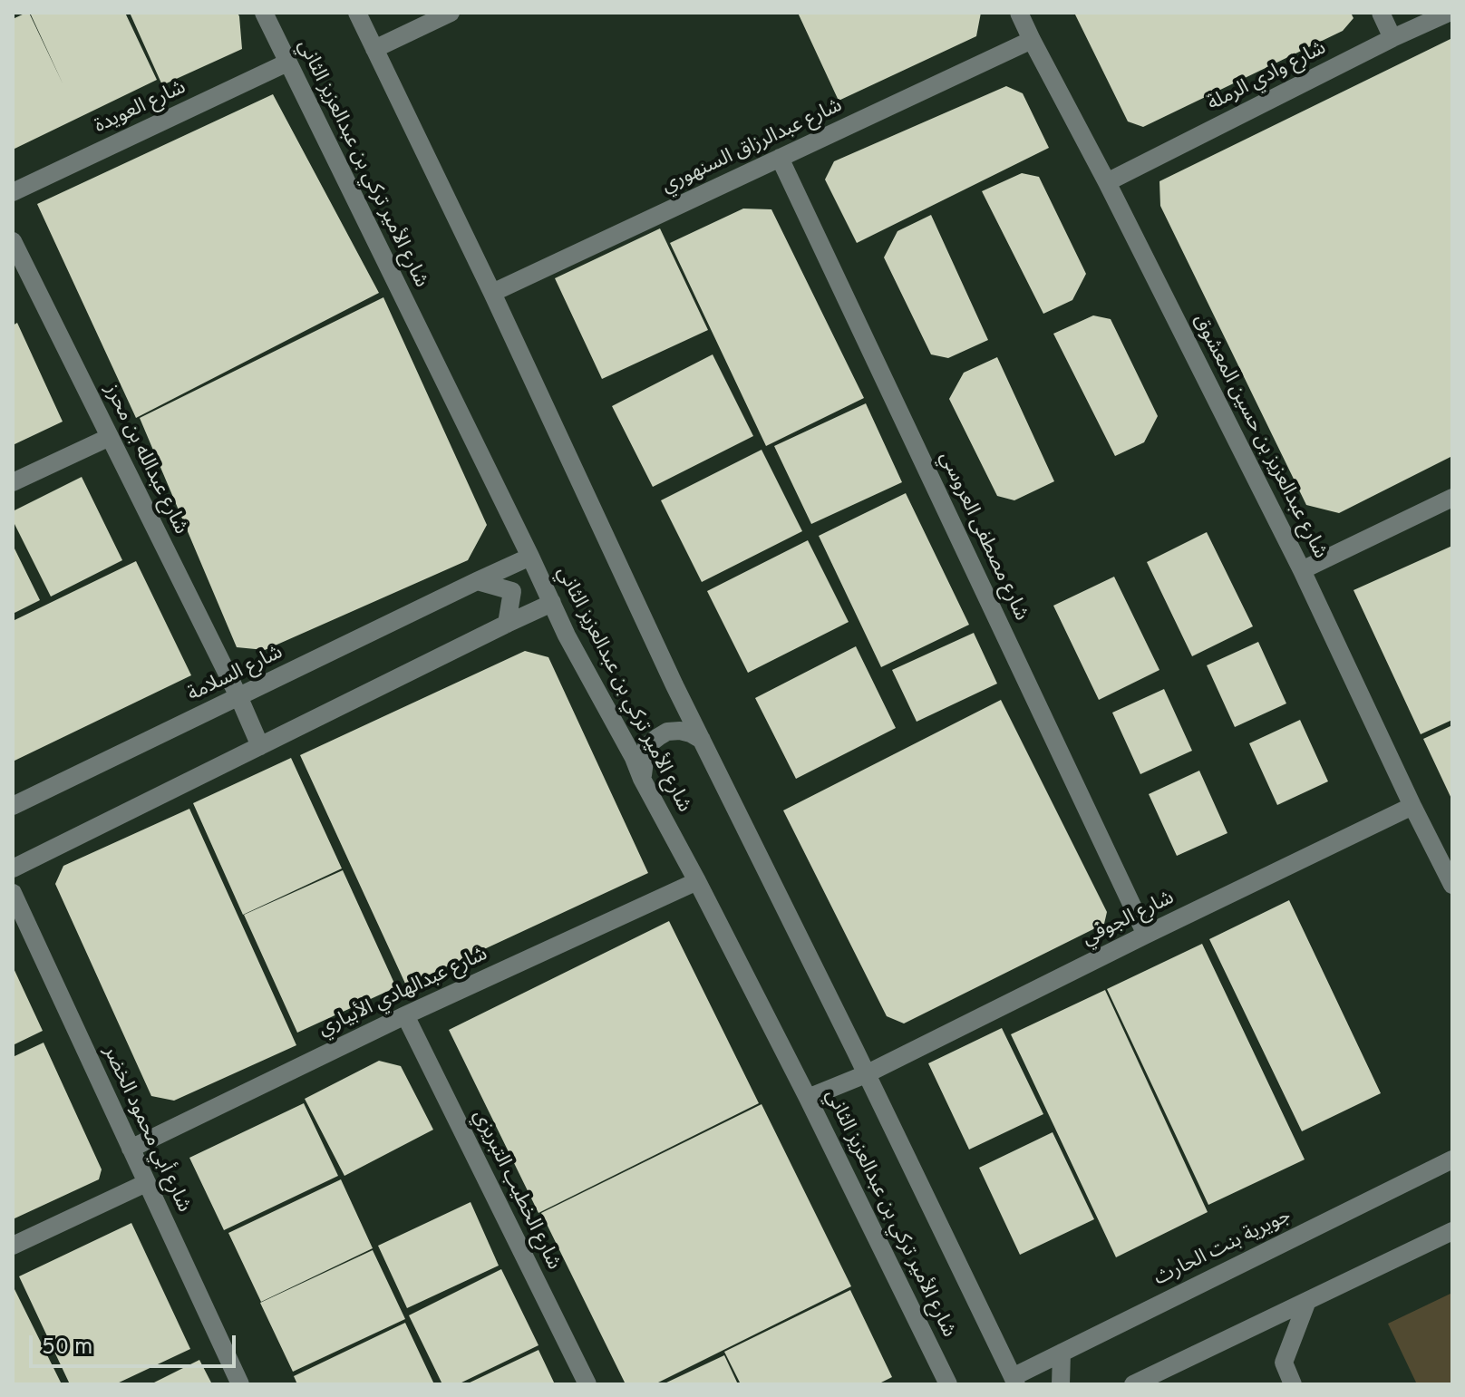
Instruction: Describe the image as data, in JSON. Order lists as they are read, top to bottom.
{
  "streets": {
    "street": [
      "شارع وادي الرملة",
      "شارع العويدة",
      "شارع عبدالرزاق السنهوري",
      "شارع الأمير تركي بن عبدالعزيز الثاني",
      "شارع عبدالعزيز بن حسين المعشوق",
      "شارع عبدالله بن محرز",
      "شارع مصطفى العروسي",
      "شارع السلامة",
      "شارع الجوفي",
      "شارع عبدالهادي الأبياري",
      "شارع أبي محمود الخضر",
      "شارع الخطيب التبريزي",
      "جويرية بنت الحارث"
    ]
  },
  "crossings": [
    ["شارع وادي الرملة", "شارع عبدالعزيز بن حسين المعشوق"],
    ["شارع العويدة", "شارع الأمير تركي بن عبدالعزيز الثاني"],
    ["شارع عبدالرزاق السنهوري", "شارع الأمير تركي بن عبدالعزيز الثاني"],
    ["شارع عبدالرزاق السنهوري", "شارع عبدالعزيز بن حسين المعشوق"],
    ["شارع عبدالرزاق السنهوري", "شارع مصطفى العروسي"],
    ["شارع الأمير تركي بن عبدالعزيز الثاني", "شارع السلامة"],
    ["شارع الأمير تركي بن عبدالعزيز الثاني", "شارع الجوفي"],
    ["شارع الأمير تركي بن عبدالعزيز الثاني", "شارع عبدالهادي الأبياري"],
    ["شارع الأمير تركي بن عبدالعزيز الثاني", "جويرية بنت الحارث"],
    ["شارع عبدالعزيز بن حسين المعشوق", "شارع الجوفي"],
    ["شارع عبدالله بن محرز", "شارع السلامة"],
    ["شارع مصطفى العروسي", "شارع الجوفي"],
    ["شارع عبدالهادي الأبياري", "شارع أبي محمود الخضر"],
    ["شارع عبدالهادي الأبياري", "شارع الخطيب التبريزي"]
  ],
  "scale_bar": "50 m"
}
